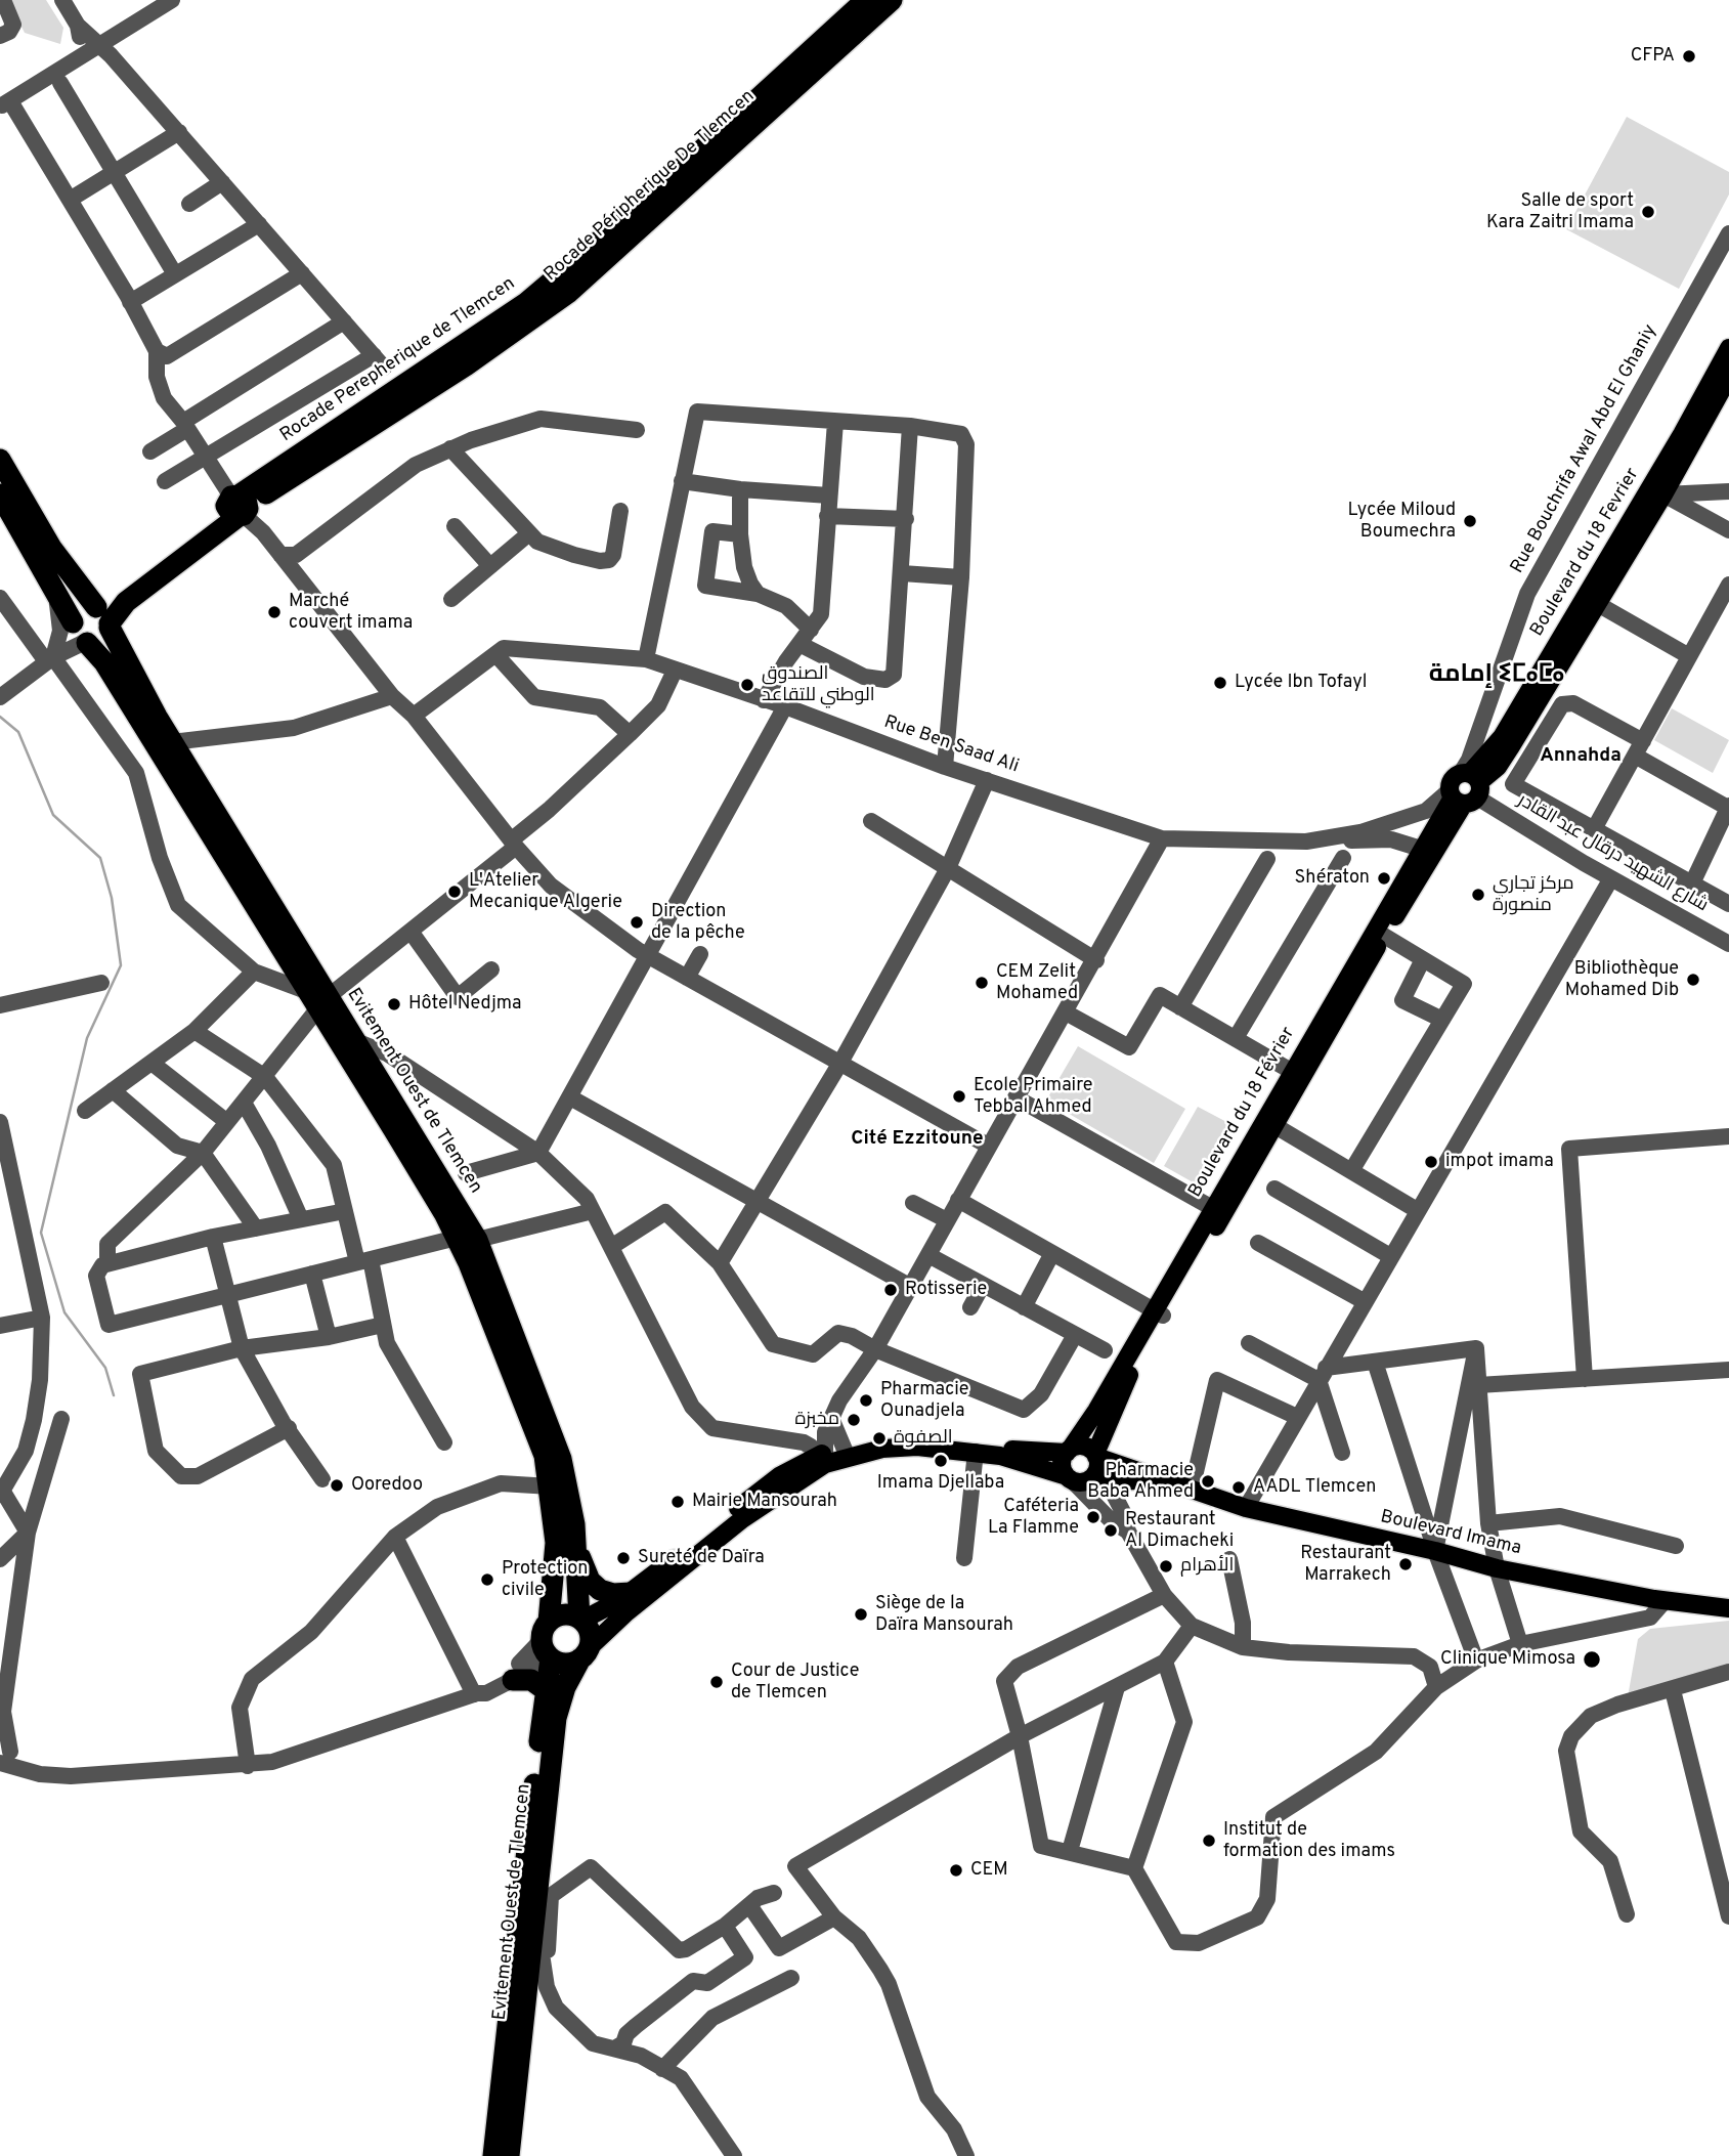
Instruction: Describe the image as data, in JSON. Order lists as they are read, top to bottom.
{
  "streets": {
    "highway": ["Rocade Péripherique De Tlemcen", "Rocade Perepherique de Tlemcen", "Evitement Ouest de Tlemcen"],
    "main road": ["Boulevard du 18 Fevrier", "Boulevard du 18 Février", "Boulevard Imama"],
    "street": ["Rue Bouchrifa Awal Abd El Ghaniy", "Rue Ben Saad Ali", "شارع الشهيد درقال عبد القادر"]
  },
  "crossings": [
    ["Rocade Péripherique De Tlemcen", "Rocade Perepherique de Tlemcen"],
    ["Rue Bouchrifa Awal Abd El Ghaniy", "Boulevard du 18 Fevrier"],
    ["Rue Bouchrifa Awal Abd El Ghaniy", "Rue Ben Saad Ali"],
    ["Rue Bouchrifa Awal Abd El Ghaniy", "شارع الشهيد درقال عبد القادر"],
    ["Rue Bouchrifa Awal Abd El Ghaniy", "Boulevard du 18 Février"],
    ["Boulevard du 18 Fevrier", "Rue Ben Saad Ali"],
    ["Boulevard du 18 Fevrier", "شارع الشهيد درقال عبد القادر"],
    ["Boulevard du 18 Fevrier", "Boulevard du 18 Février"],
    ["Rue Ben Saad Ali", "شارع الشهيد درقال عبد القادر"],
    ["Rue Ben Saad Ali", "Boulevard du 18 Février"],
    ["شارع الشهيد درقال عبد القادر", "Boulevard du 18 Février"],
    ["Evitement Ouest de Tlemcen", "Boulevard Imama"],
    ["Boulevard du 18 Février", "Boulevard Imama"]
  ],
  "districts": ["إمامة ⵉⵎⴰⵎⴰ", "Annahda", "Cité Ezzitoune"],
  "places": [
    "CFPA",
    "Salle de sport Kara Zaitri Imama",
    "Lycée Miloud Boumechra",
    "Marché couvert imama",
    "Lycée Ibn Tofayl",
    "الصندوق الوطني للتقاعد",
    "Shératon",
    "L'Atelier Mecanique Algerie",
    "مركز تجاري منصورة",
    "Direction de la pêche",
    "Bibliothèque Mohamed Dib",
    "CEM Zelit Mohamed",
    "Hôtel Nedjma",
    "Ecole Primaire Tebbal Ahmed",
    "impot imama",
    "Rotisserie",
    "Pharmacie Ounadjela",
    "مخبزة",
    "الصفوة",
    "Imama Djellaba",
    "Pharmacie Baba Ahmed",
    "Ooredoo",
    "AADL Tlemcen",
    "Mairie Mansourah",
    "Caféteria La Flamme",
    "Restaurant Al Dimacheki",
    "Sureté de Daïra",
    "Restaurant Marrakech",
    "الأهرام",
    "Protection civile",
    "Siège de la Daïra Mansourah",
    "Clinique Mimosa",
    "Cour de Justice de Tlemcen",
    "Institut de formation des imams",
    "CEM"
  ]
}
